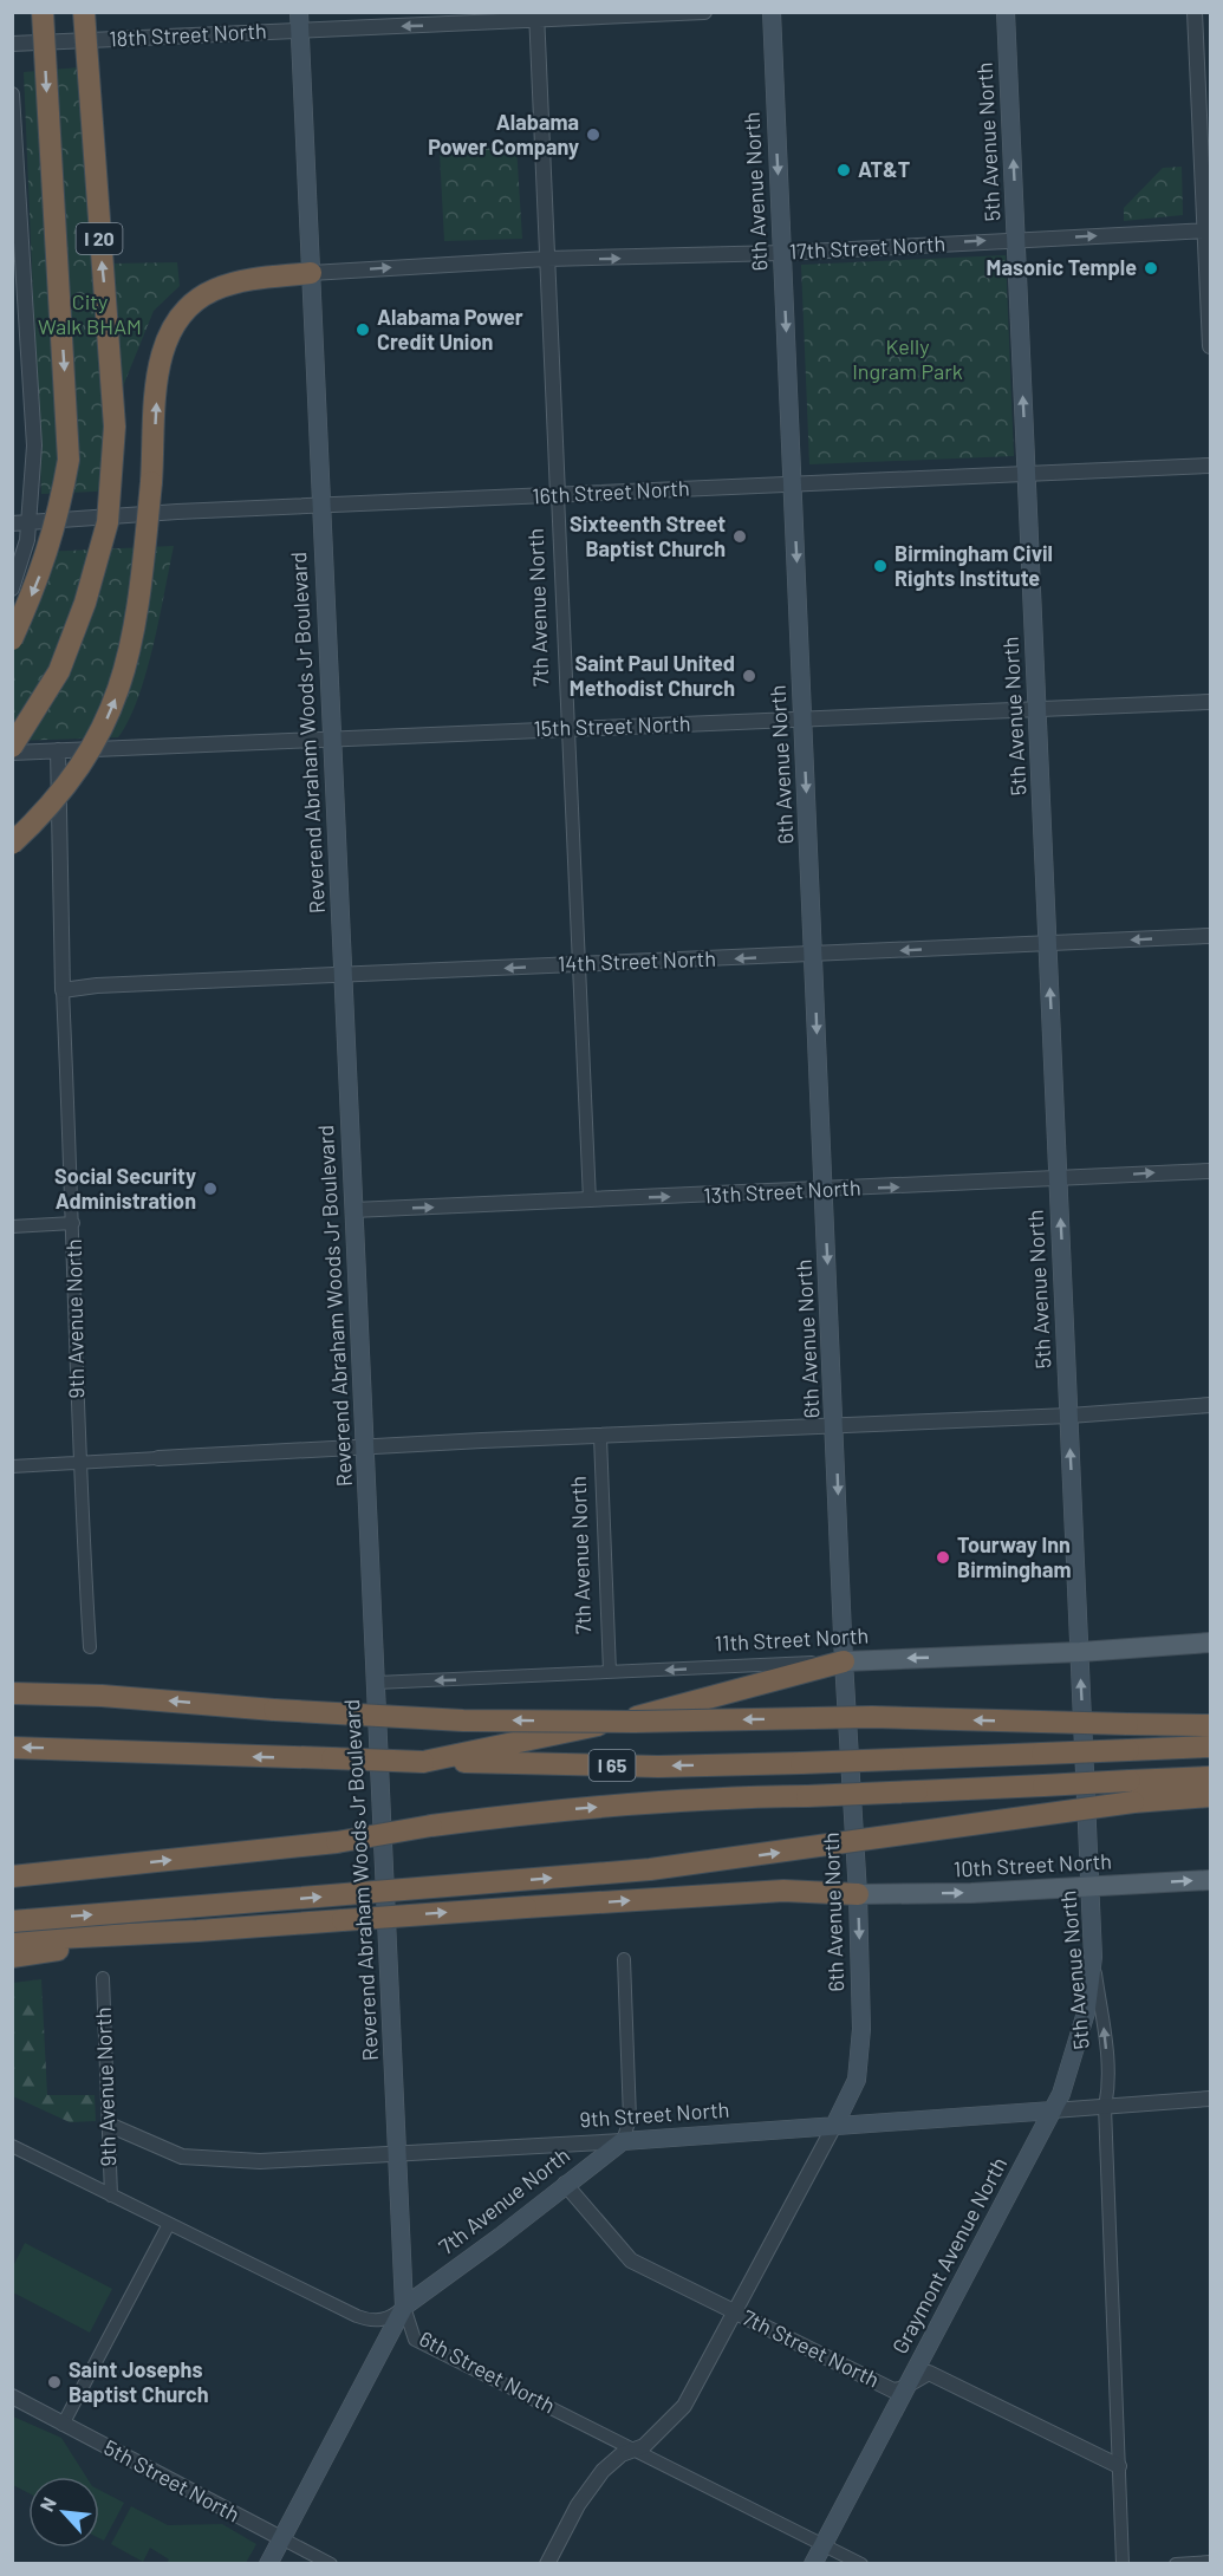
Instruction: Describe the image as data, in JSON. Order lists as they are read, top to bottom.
{
  "streets": {
    "highway": ["I 20", "I 65"],
    "main road": [
      "5th Avenue North",
      "6th Avenue North",
      "7th Avenue North",
      "Reverend Abraham Woods Jr Boulevard",
      "11th Street North",
      "10th Street North",
      "9th Street North",
      "Graymont Avenue North"
    ],
    "street": [
      "18th Street North",
      "17th Street North",
      "16th Street North",
      "15th Street North",
      "14th Street North",
      "13th Street North",
      "9th Avenue North",
      "7th Street North",
      "6th Street North",
      "5th Street North"
    ]
  },
  "crossings": [
    ["18th Street North", "7th Avenue North"],
    ["18th Street North", "Reverend Abraham Woods Jr Boulevard"],
    ["5th Avenue North", "17th Street North"],
    ["5th Avenue North", "16th Street North"],
    ["5th Avenue North", "15th Street North"],
    ["5th Avenue North", "14th Street North"],
    ["5th Avenue North", "13th Street North"],
    ["5th Avenue North", "11th Street North"],
    ["5th Avenue North", "10th Street North"],
    ["5th Avenue North", "9th Street North"],
    ["5th Avenue North", "Graymont Avenue North"],
    ["5th Avenue North", "7th Street North"],
    ["6th Avenue North", "17th Street North"],
    ["6th Avenue North", "16th Street North"],
    ["6th Avenue North", "15th Street North"],
    ["6th Avenue North", "14th Street North"],
    ["6th Avenue North", "13th Street North"],
    ["6th Avenue North", "11th Street North"],
    ["6th Avenue North", "10th Street North"],
    ["6th Avenue North", "9th Street North"],
    ["6th Avenue North", "7th Street North"],
    ["6th Avenue North", "6th Street North"],
    ["17th Street North", "7th Avenue North"],
    ["17th Street North", "Reverend Abraham Woods Jr Boulevard"],
    ["16th Street North", "7th Avenue North"],
    ["16th Street North", "Reverend Abraham Woods Jr Boulevard"],
    ["7th Avenue North", "15th Street North"],
    ["7th Avenue North", "Reverend Abraham Woods Jr Boulevard"],
    ["7th Avenue North", "14th Street North"],
    ["7th Avenue North", "13th Street North"],
    ["7th Avenue North", "11th Street North"],
    ["7th Avenue North", "9th Street North"],
    ["7th Avenue North", "7th Street North"],
    ["7th Avenue North", "6th Street North"],
    ["15th Street North", "Reverend Abraham Woods Jr Boulevard"],
    ["Reverend Abraham Woods Jr Boulevard", "14th Street North"],
    ["Reverend Abraham Woods Jr Boulevard", "13th Street North"],
    ["Reverend Abraham Woods Jr Boulevard", "11th Street North"],
    ["Reverend Abraham Woods Jr Boulevard", "9th Street North"],
    ["Reverend Abraham Woods Jr Boulevard", "6th Street North"],
    ["14th Street North", "9th Avenue North"],
    ["9th Avenue North", "9th Street North"],
    ["9th Avenue North", "6th Street North"],
    ["9th Street North", "Graymont Avenue North"],
    ["Graymont Avenue North", "7th Street North"],
    ["Graymont Avenue North", "6th Street North"]
  ],
  "one_way": [
    "5th Avenue North",
    "6th Avenue North",
    "17th Street North",
    "14th Street North",
    "13th Street North",
    "11th Street North",
    "10th Street North"
  ],
  "parks": ["City Walk BHAM", "Kelly Ingram Park"],
  "places": [
    "Alabama Power Company",
    "AT&T",
    "Masonic Temple",
    "Alabama Power Credit Union",
    "Sixteenth Street Baptist Church",
    "Birmingham Civil Rights Institute",
    "Saint Paul United Methodist Church",
    "Social Security Administration",
    "Tourway Inn Birmingham",
    "Saint Josephs Baptist Church"
  ],
  "north": "top left"
}
